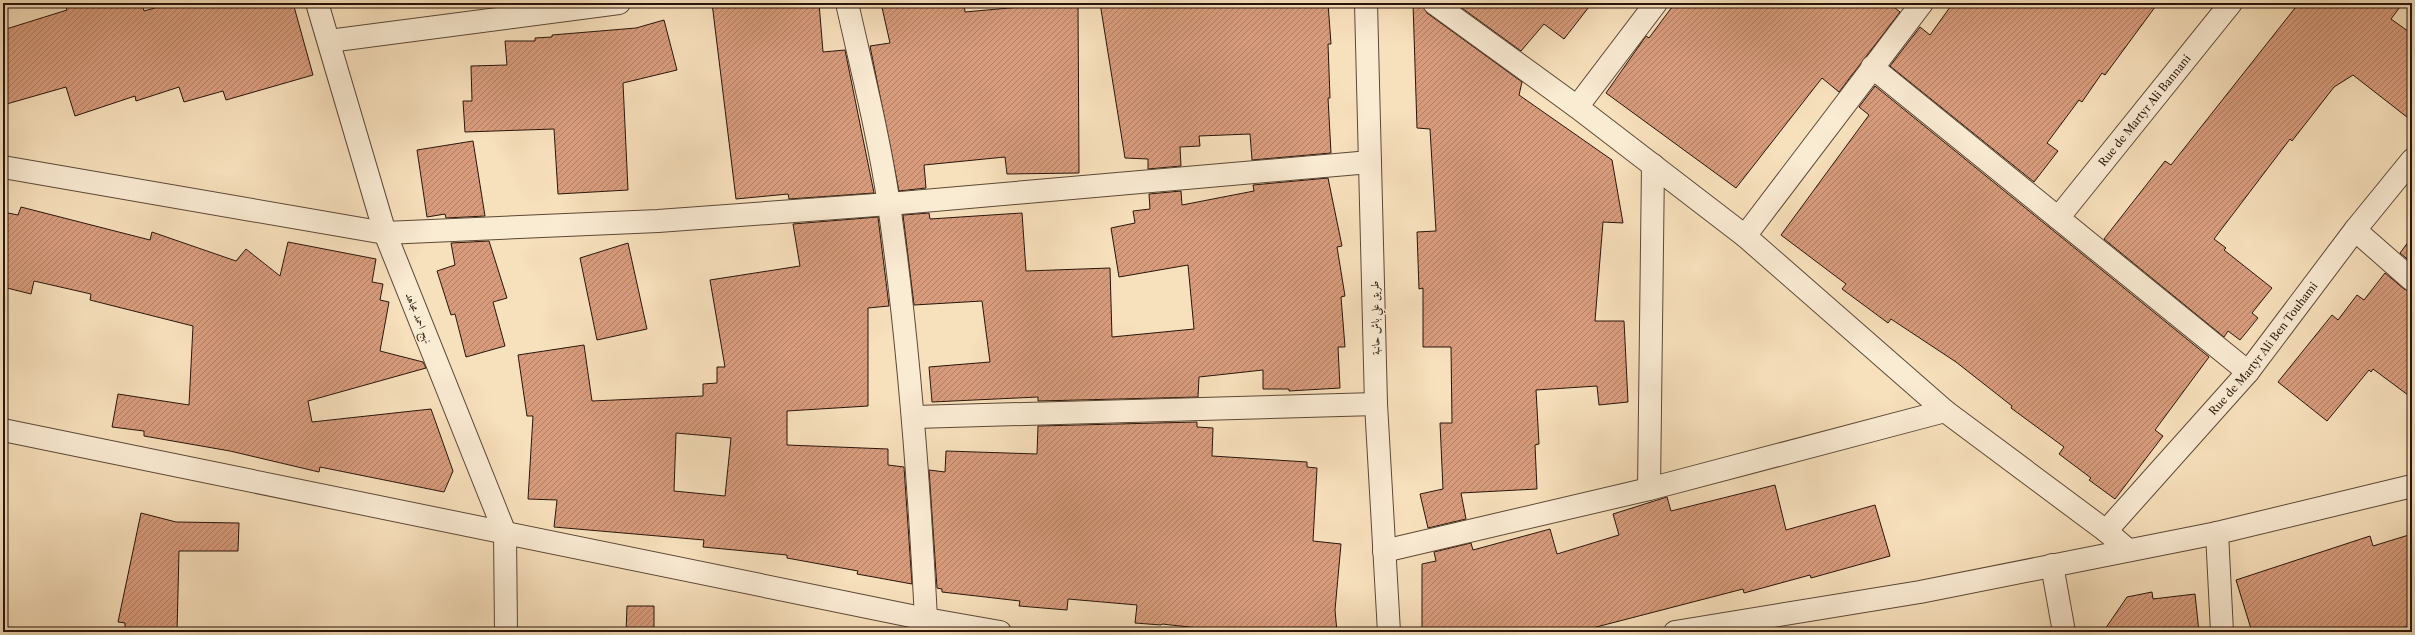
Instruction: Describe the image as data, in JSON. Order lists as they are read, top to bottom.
{
  "streets": {
    "street": [
      "Rue de Martyr Ali Bannani",
      "نهج احمد مجاهد",
      "طريق علي باش حانبة",
      "Rue de Martyr Ali Ben Touhami"
    ]
  }
}
